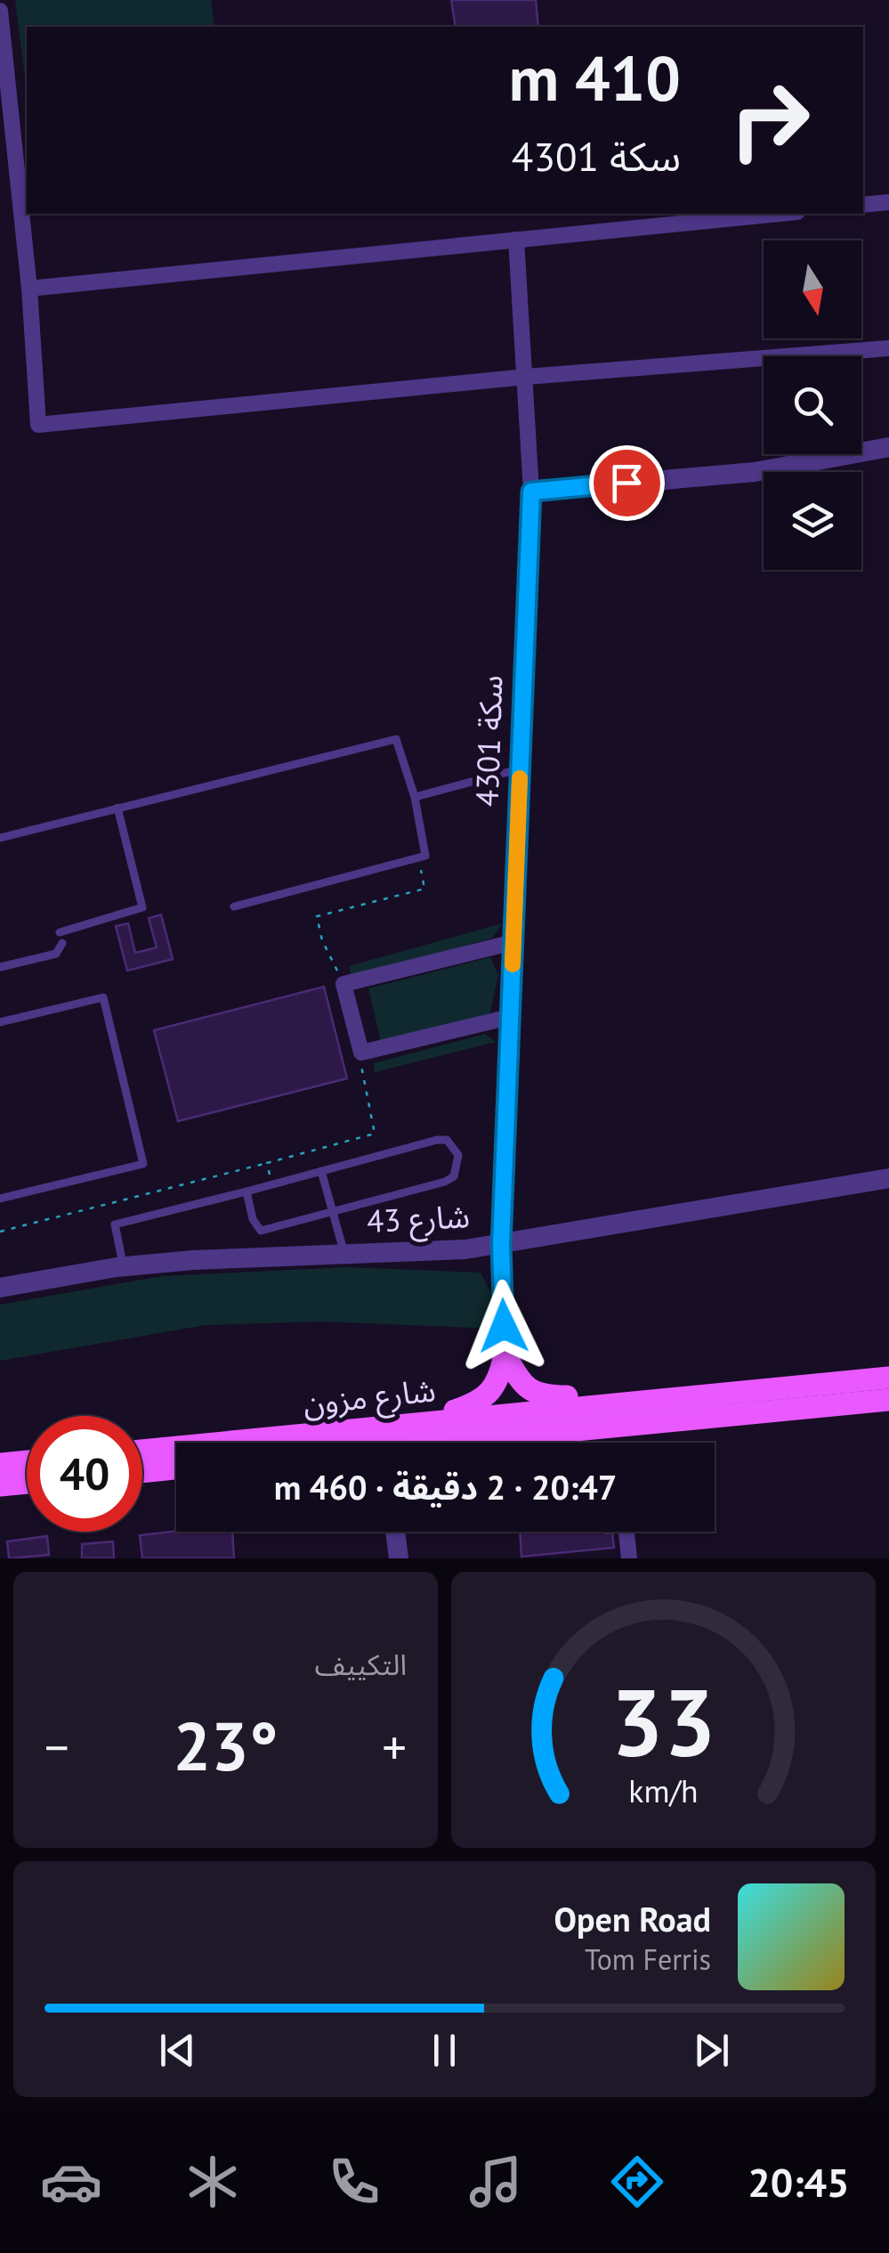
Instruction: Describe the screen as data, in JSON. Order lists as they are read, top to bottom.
{
  "streets": {
    "main road": ["شارع مزون"],
    "street": ["سكة 4301", "شارع 43"]
  },
  "crossings": [
    ["سكة 4301", "شارع 43"]
  ],
  "north": "bottom",
  "page": {
    "turn": ["410 m", "سكة 4301"],
    "limit": "40",
    "trip": "20:47 · 2 دقيقة · 460 m",
    "tile": "التكييف",
    "heat": ["−", "23°", "+"],
    "song": ["Open Road", "Tom Ferris"],
    "tabs": "20:45",
    "gauge": ["33", "km/h"]
  }
}
